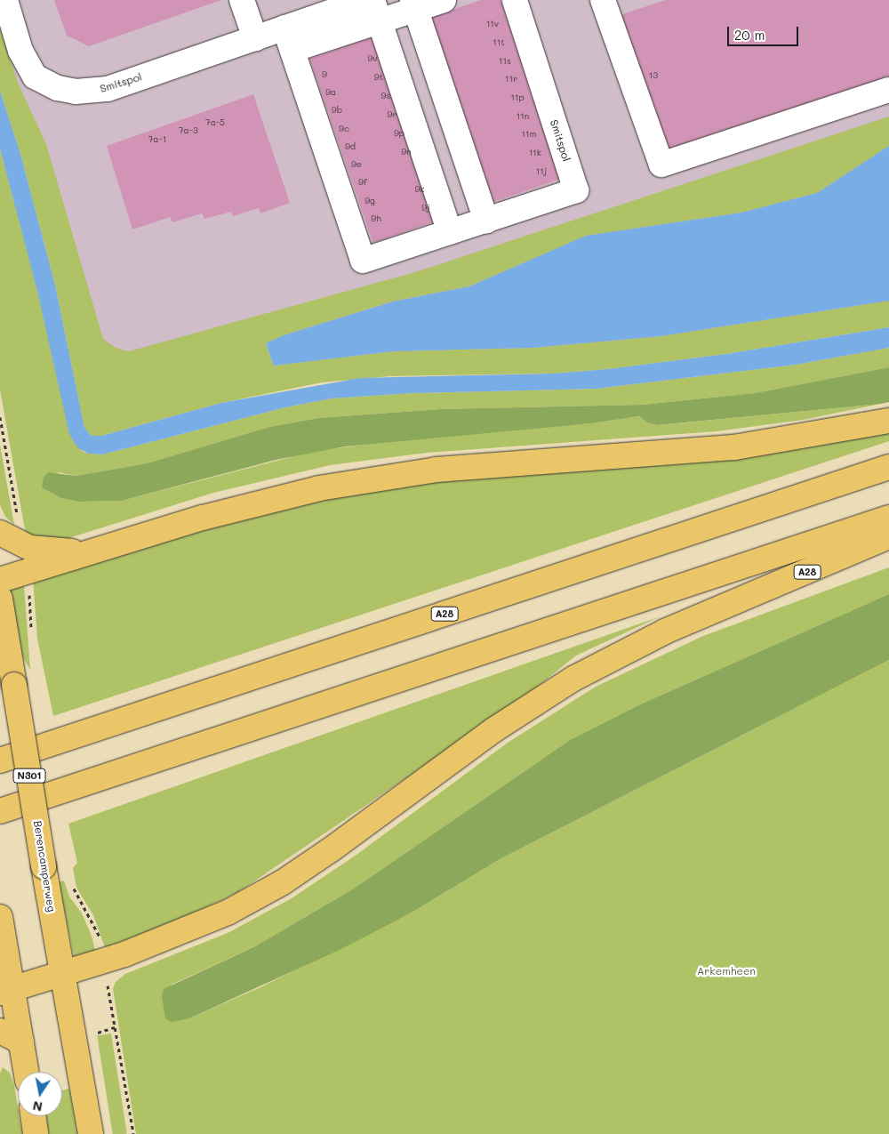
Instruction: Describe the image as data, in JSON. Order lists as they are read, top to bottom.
{
  "streets": {
    "main road": ["A28", "N301", "Berencamperweg"],
    "street": ["Smitspol"]
  },
  "crossings": [
    ["A28", "Berencamperweg"]
  ],
  "parks": ["Arkemheen"],
  "house_numbers": [
    "11v",
    "11t",
    "9v",
    "11s",
    "9",
    "13",
    "9t",
    "11r",
    "9a",
    "9s",
    "11p",
    "9b",
    "9r",
    "11n",
    "7a-5",
    "9c",
    "7a-3",
    "9p",
    "11m",
    "7a-1",
    "9d",
    "9n",
    "11k",
    "9e",
    "11j",
    "9f",
    "9k",
    "9g",
    "9j",
    "9h"
  ],
  "scale_bar": "20 m",
  "north": "bottom"
}
